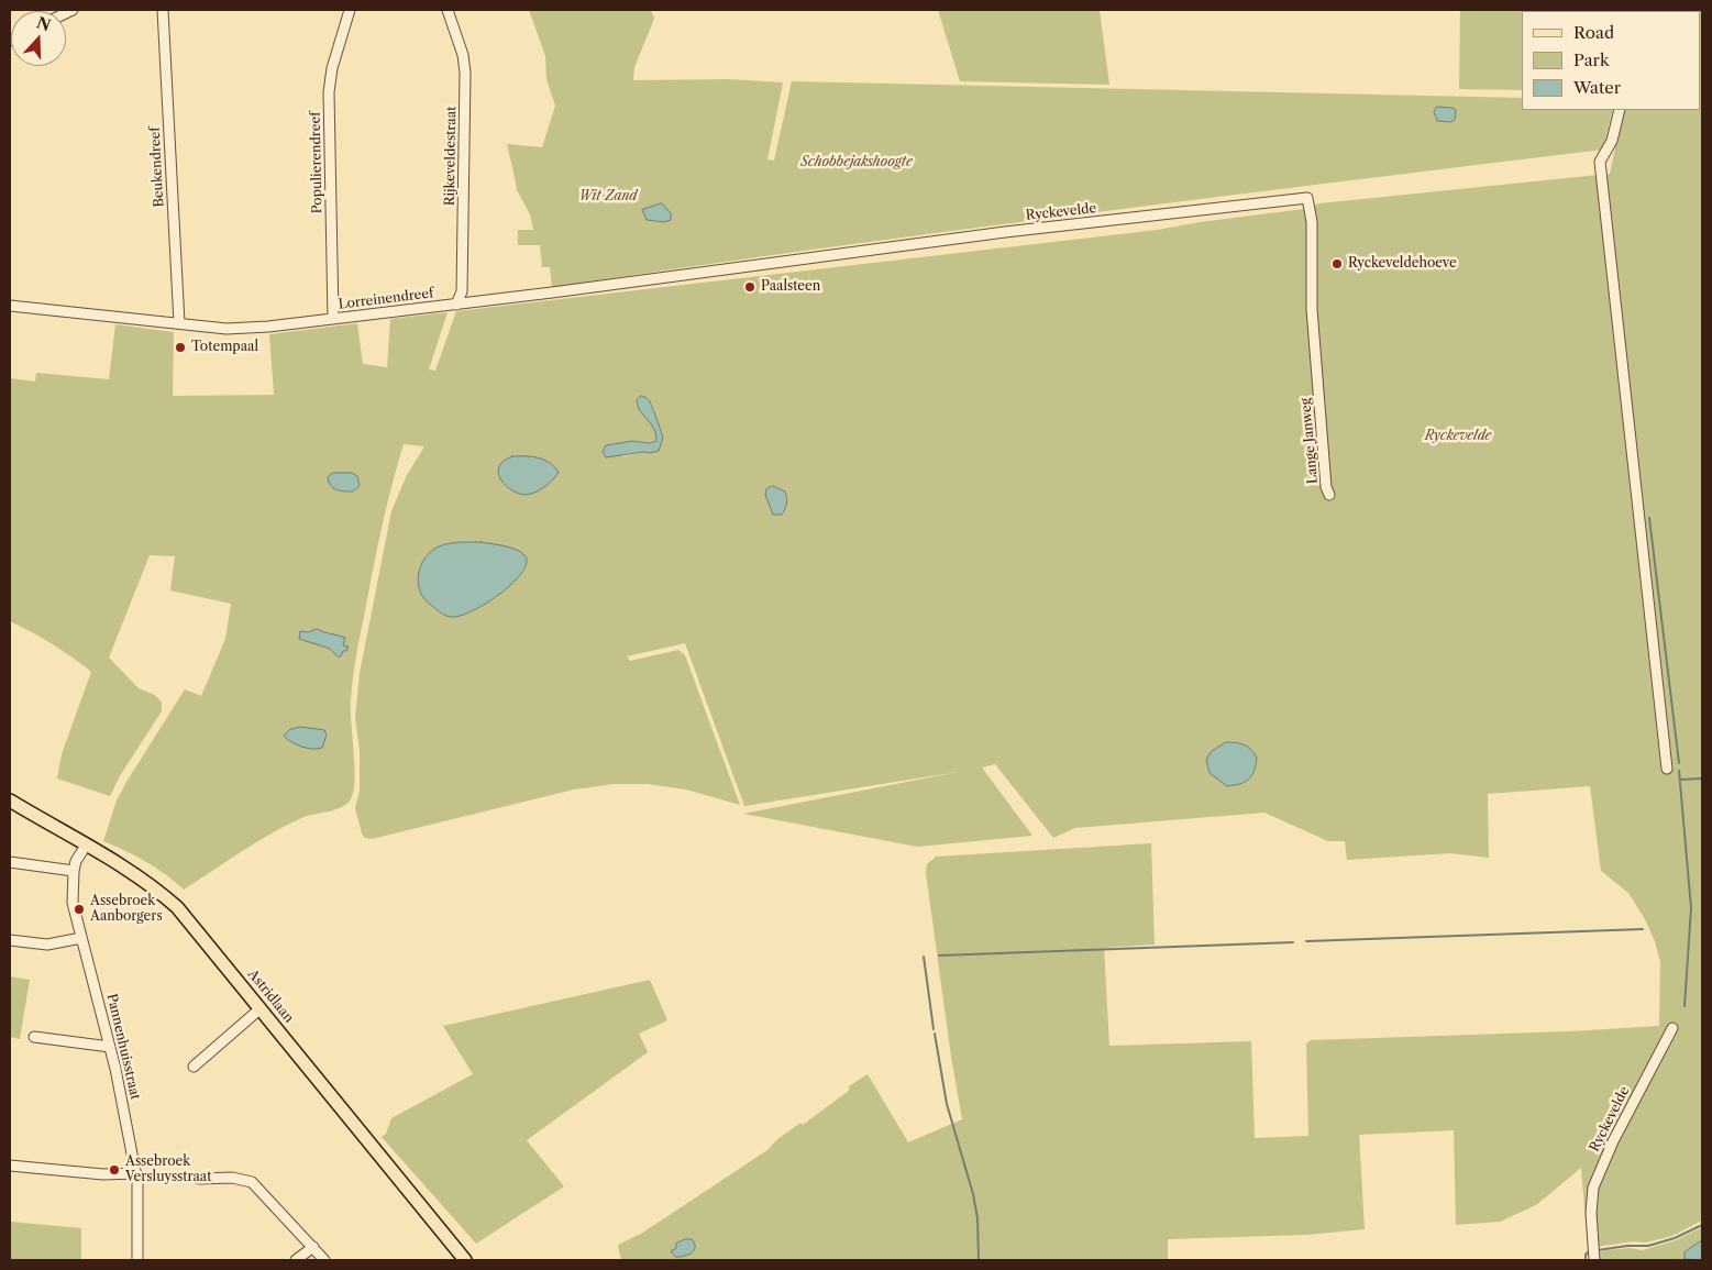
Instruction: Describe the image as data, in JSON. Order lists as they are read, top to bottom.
{
  "streets": {
    "main road": ["Astridlaan"],
    "street": [
      "Rijkeveldestraat",
      "Populierendreef",
      "Beukendreef",
      "Ryckevelde",
      "Lorreinendreef",
      "Lange Janweg",
      "Pannenhuisstraat"
    ]
  },
  "crossings": [
    ["Rijkeveldestraat", "Lorreinendreef"],
    ["Populierendreef", "Lorreinendreef"],
    ["Beukendreef", "Lorreinendreef"],
    ["Ryckevelde", "Lorreinendreef"],
    ["Ryckevelde", "Lange Janweg"],
    ["Astridlaan", "Pannenhuisstraat"]
  ],
  "parks": ["Schobbejakshoogte", "Wit Zand", "Ryckevelde"],
  "places": [
    "Ryckeveldehoeve",
    "Paalsteen",
    "Totempaal",
    "Assebroek Aanborgers",
    "Assebroek Versluysstraat"
  ],
  "legend": ["Road", "Park", "Water"],
  "north": "top"
}
